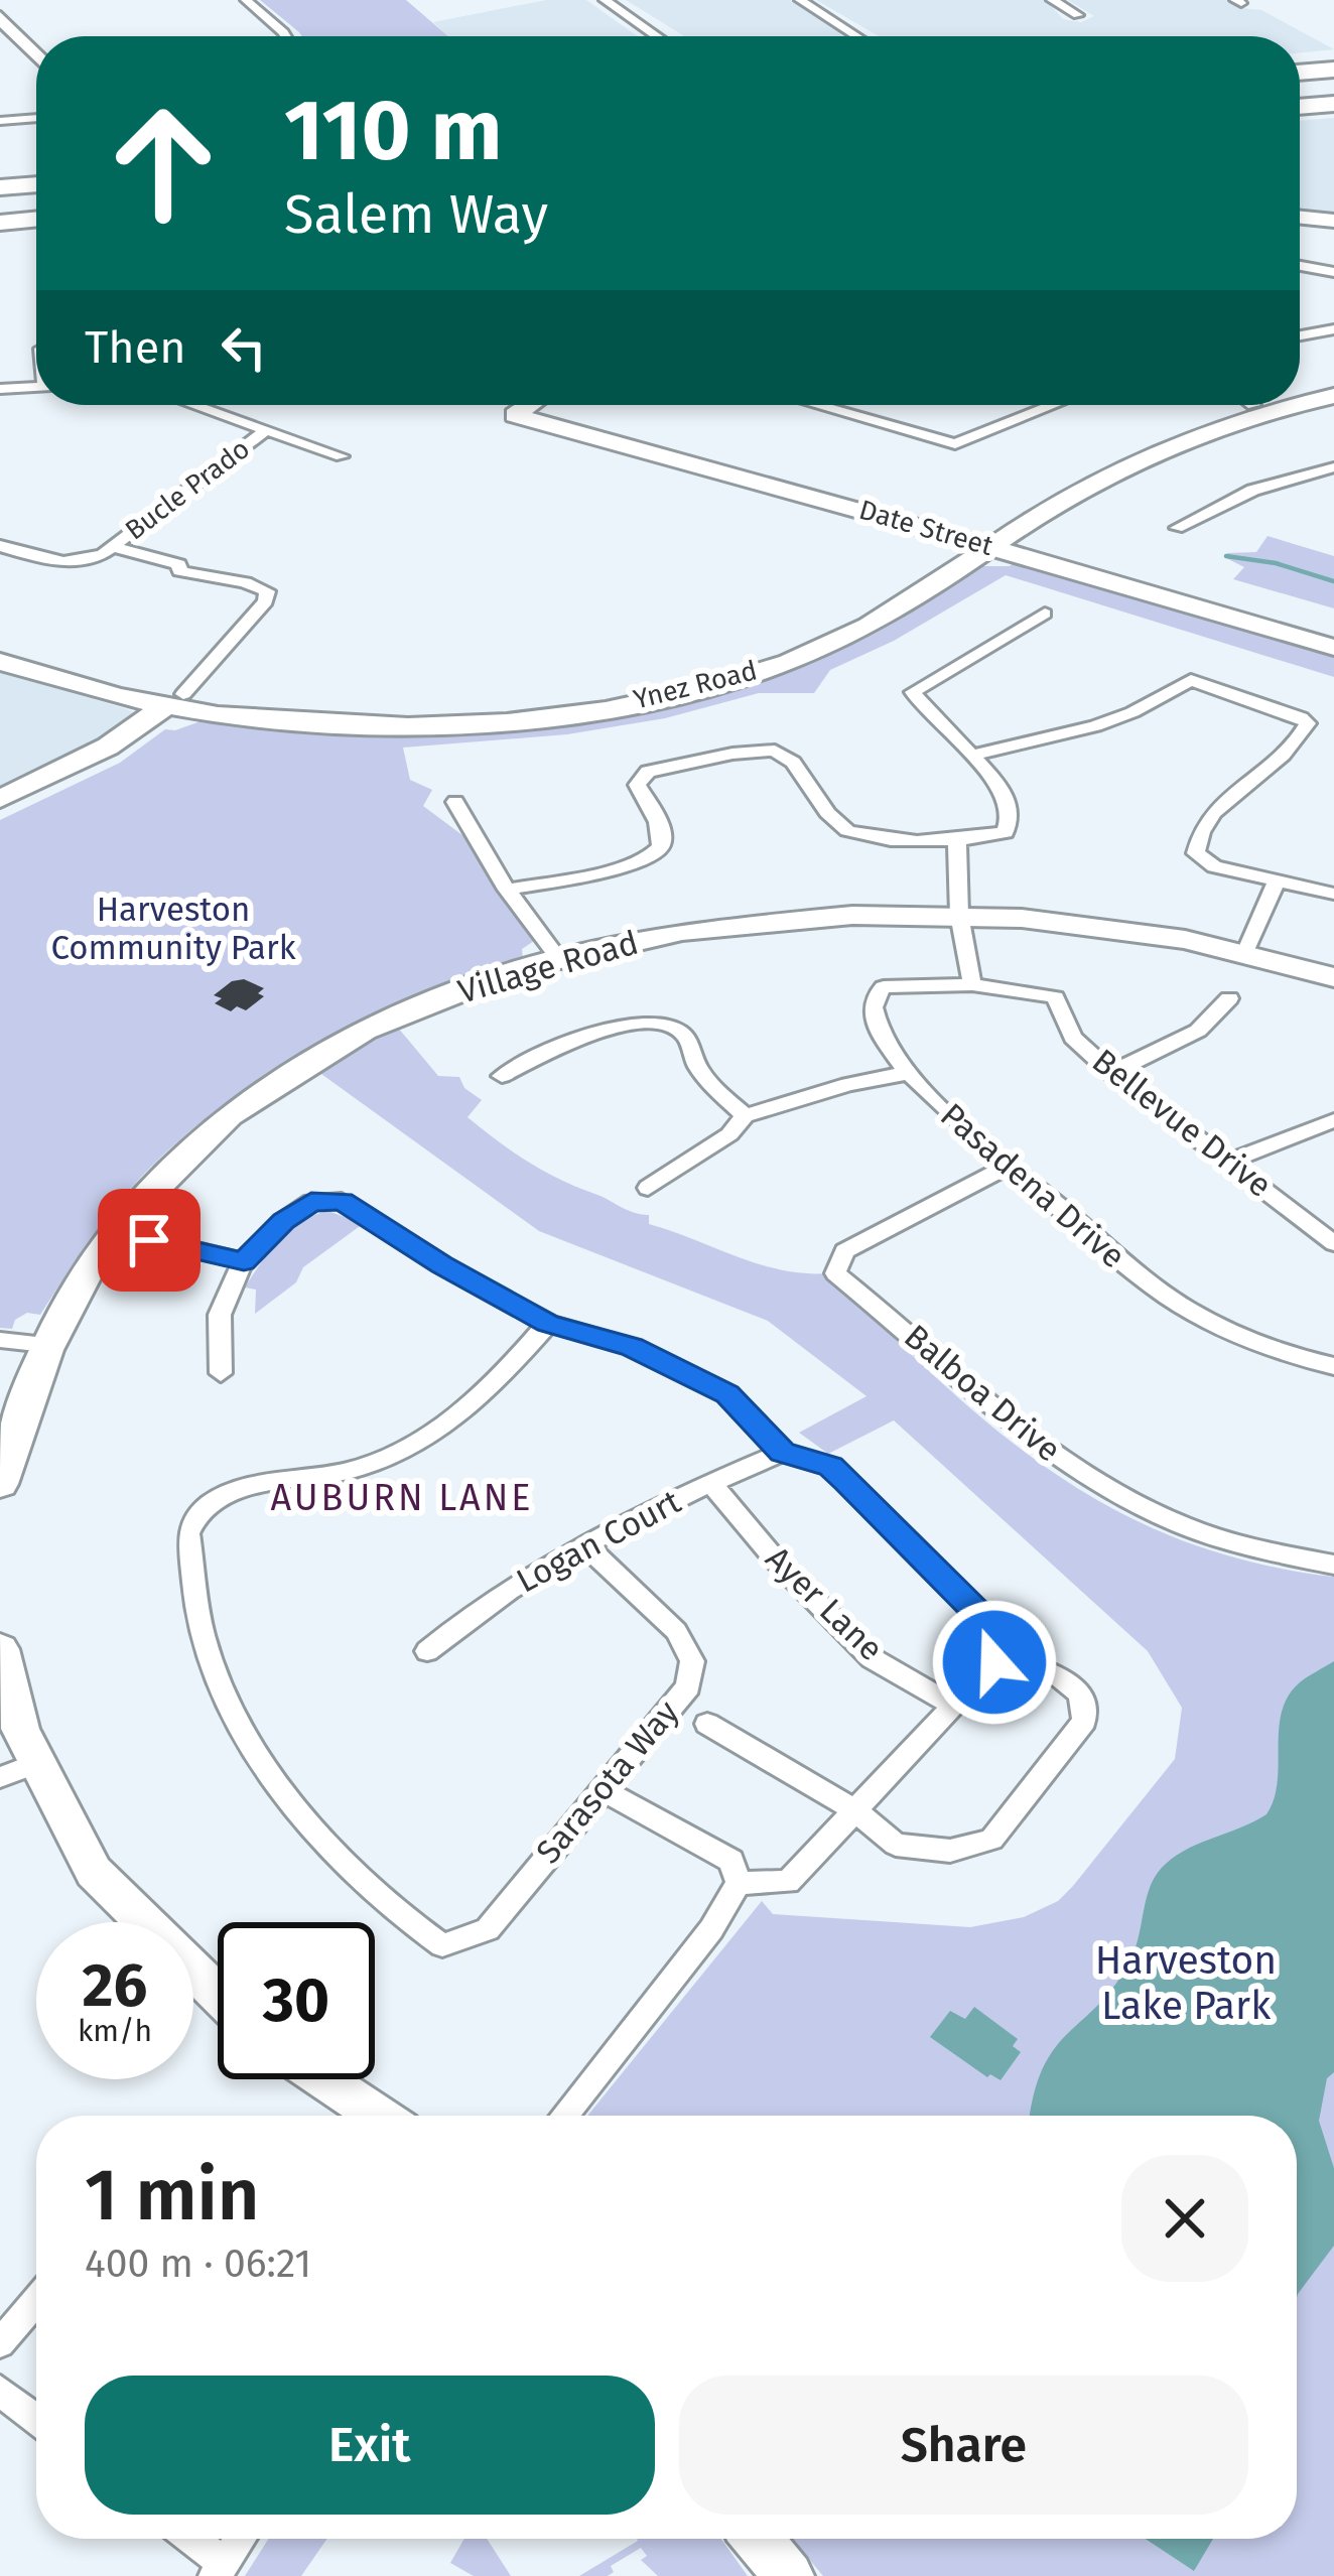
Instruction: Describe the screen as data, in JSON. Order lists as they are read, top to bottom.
{
  "streets": {
    "main road": ["Date Street", "Ynez Road", "Village Road"],
    "street": [
      "Bucle Prado",
      "Bellevue Drive",
      "Pasadena Drive",
      "Balboa Drive",
      "Logan Court",
      "Ayer Lane",
      "Sarasota Way"
    ]
  },
  "crossings": [
    ["Bucle Prado", "Ynez Road"],
    ["Date Street", "Ynez Road"],
    ["Bellevue Drive", "Pasadena Drive"],
    ["Pasadena Drive", "Balboa Drive"],
    ["Logan Court", "Ayer Lane"],
    ["Logan Court", "Sarasota Way"]
  ],
  "districts": ["AUBURN LANE"],
  "parks": ["Harveston Community Park", "Harveston Lake Park"],
  "page": {
    "turn": ["110 m", "Salem Way"],
    "then": "Then",
    "speed": "26 km/h",
    "limit": "30",
    "heading": ["1 min", "400 m · 06:21"],
    "buttons": ["Exit", "Share"]
  }
}
